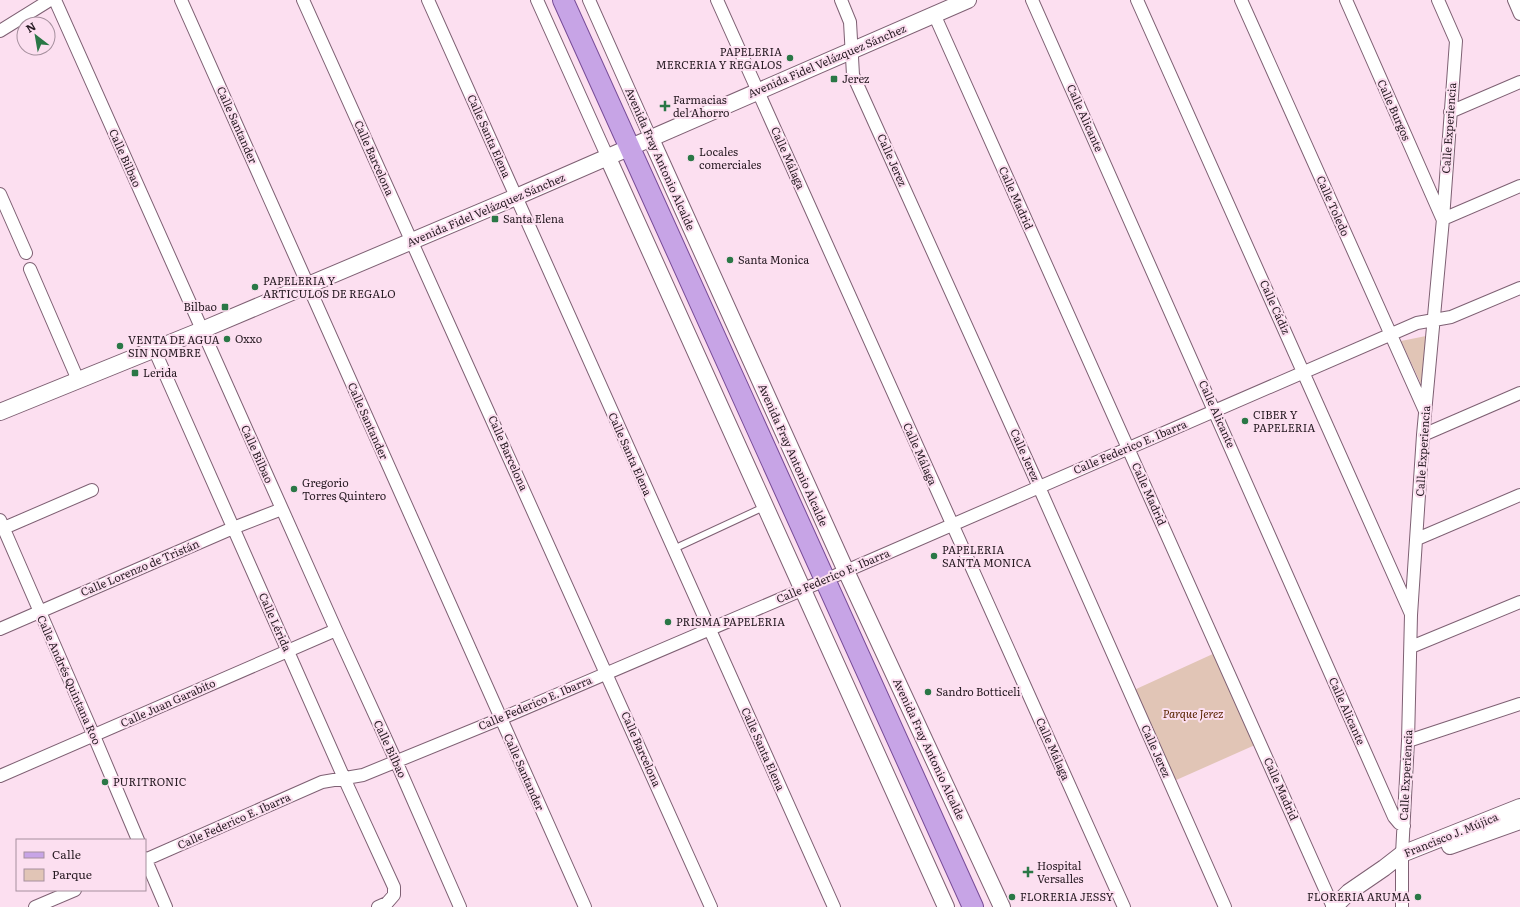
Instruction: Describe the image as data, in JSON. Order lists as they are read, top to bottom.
{
  "streets": {
    "main road": ["Avenida Fray Antonio Alcalde"],
    "street": [
      "Avenida Fidel Velázquez Sánchez",
      "Calle Burgos",
      "Calle Alicante",
      "Calle Santander",
      "Calle Experiencia",
      "Calle Santa Elena",
      "Calle Bilbao",
      "Calle Barcelona",
      "Calle Málaga",
      "Calle Jerez",
      "Calle Madrid",
      "Calle Toledo",
      "Calle Cádiz",
      "Calle Federico E. Ibarra",
      "Calle Lorenzo de Tristán",
      "Calle Lérida",
      "Calle Andrés Quintana Roo",
      "Calle Juan Garabito",
      "Francisco J. Mújica"
    ]
  },
  "crossings": [
    ["Avenida Fidel Velázquez Sánchez", "Calle Santander"],
    ["Avenida Fidel Velázquez Sánchez", "Calle Santa Elena"],
    ["Avenida Fidel Velázquez Sánchez", "Calle Bilbao"],
    ["Avenida Fidel Velázquez Sánchez", "Calle Barcelona"],
    ["Avenida Fidel Velázquez Sánchez", "Calle Málaga"],
    ["Avenida Fidel Velázquez Sánchez", "Avenida Fray Antonio Alcalde"],
    ["Avenida Fidel Velázquez Sánchez", "Calle Jerez"],
    ["Avenida Fidel Velázquez Sánchez", "Calle Madrid"],
    ["Avenida Fidel Velázquez Sánchez", "Calle Lérida"],
    ["Calle Burgos", "Calle Experiencia"],
    ["Calle Alicante", "Calle Experiencia"],
    ["Calle Alicante", "Calle Federico E. Ibarra"],
    ["Calle Santander", "Calle Federico E. Ibarra"],
    ["Calle Experiencia", "Calle Toledo"],
    ["Calle Experiencia", "Calle Cádiz"],
    ["Calle Experiencia", "Calle Federico E. Ibarra"],
    ["Calle Experiencia", "Francisco J. Mújica"],
    ["Calle Santa Elena", "Calle Federico E. Ibarra"],
    ["Calle Bilbao", "Calle Federico E. Ibarra"],
    ["Calle Bilbao", "Calle Lorenzo de Tristán"],
    ["Calle Bilbao", "Calle Juan Garabito"],
    ["Calle Barcelona", "Calle Federico E. Ibarra"],
    ["Calle Málaga", "Calle Federico E. Ibarra"],
    ["Avenida Fray Antonio Alcalde", "Calle Federico E. Ibarra"],
    ["Calle Jerez", "Calle Federico E. Ibarra"],
    ["Calle Madrid", "Calle Federico E. Ibarra"],
    ["Calle Madrid", "Francisco J. Mújica"],
    ["Calle Toledo", "Calle Federico E. Ibarra"],
    ["Calle Cádiz", "Calle Federico E. Ibarra"],
    ["Calle Federico E. Ibarra", "Calle Lérida"],
    ["Calle Lorenzo de Tristán", "Calle Lérida"],
    ["Calle Lorenzo de Tristán", "Calle Andrés Quintana Roo"],
    ["Calle Lérida", "Calle Juan Garabito"],
    ["Calle Andrés Quintana Roo", "Calle Juan Garabito"]
  ],
  "parks": ["Parque Jerez"],
  "places": {
    "other": [
      "PAPELERIA MERCERIA Y REGALOS",
      "Locales comerciales",
      "Santa Monica",
      "PAPELERIA Y ARTICULOS DE REGALO",
      "Oxxo",
      "VENTA DE AGUA SIN NOMBRE",
      "CIBER Y PAPELERIA",
      "Gregorio Torres Quintero",
      "PAPELERIA SANTA MONICA",
      "PRISMA PAPELERIA",
      "Sandro Botticeli",
      "PURITRONIC",
      "FLORERIA JESSY",
      "FLORERIA ARUMA"
    ],
    "transit": [
      "Jerez",
      "Santa Elena",
      "Bilbao",
      "Lerida"
    ],
    "health": ["Farmacias del Ahorro", "Hospital Versalles"]
  },
  "legend": ["Calle", "Parque"],
  "north": "top left"
}
